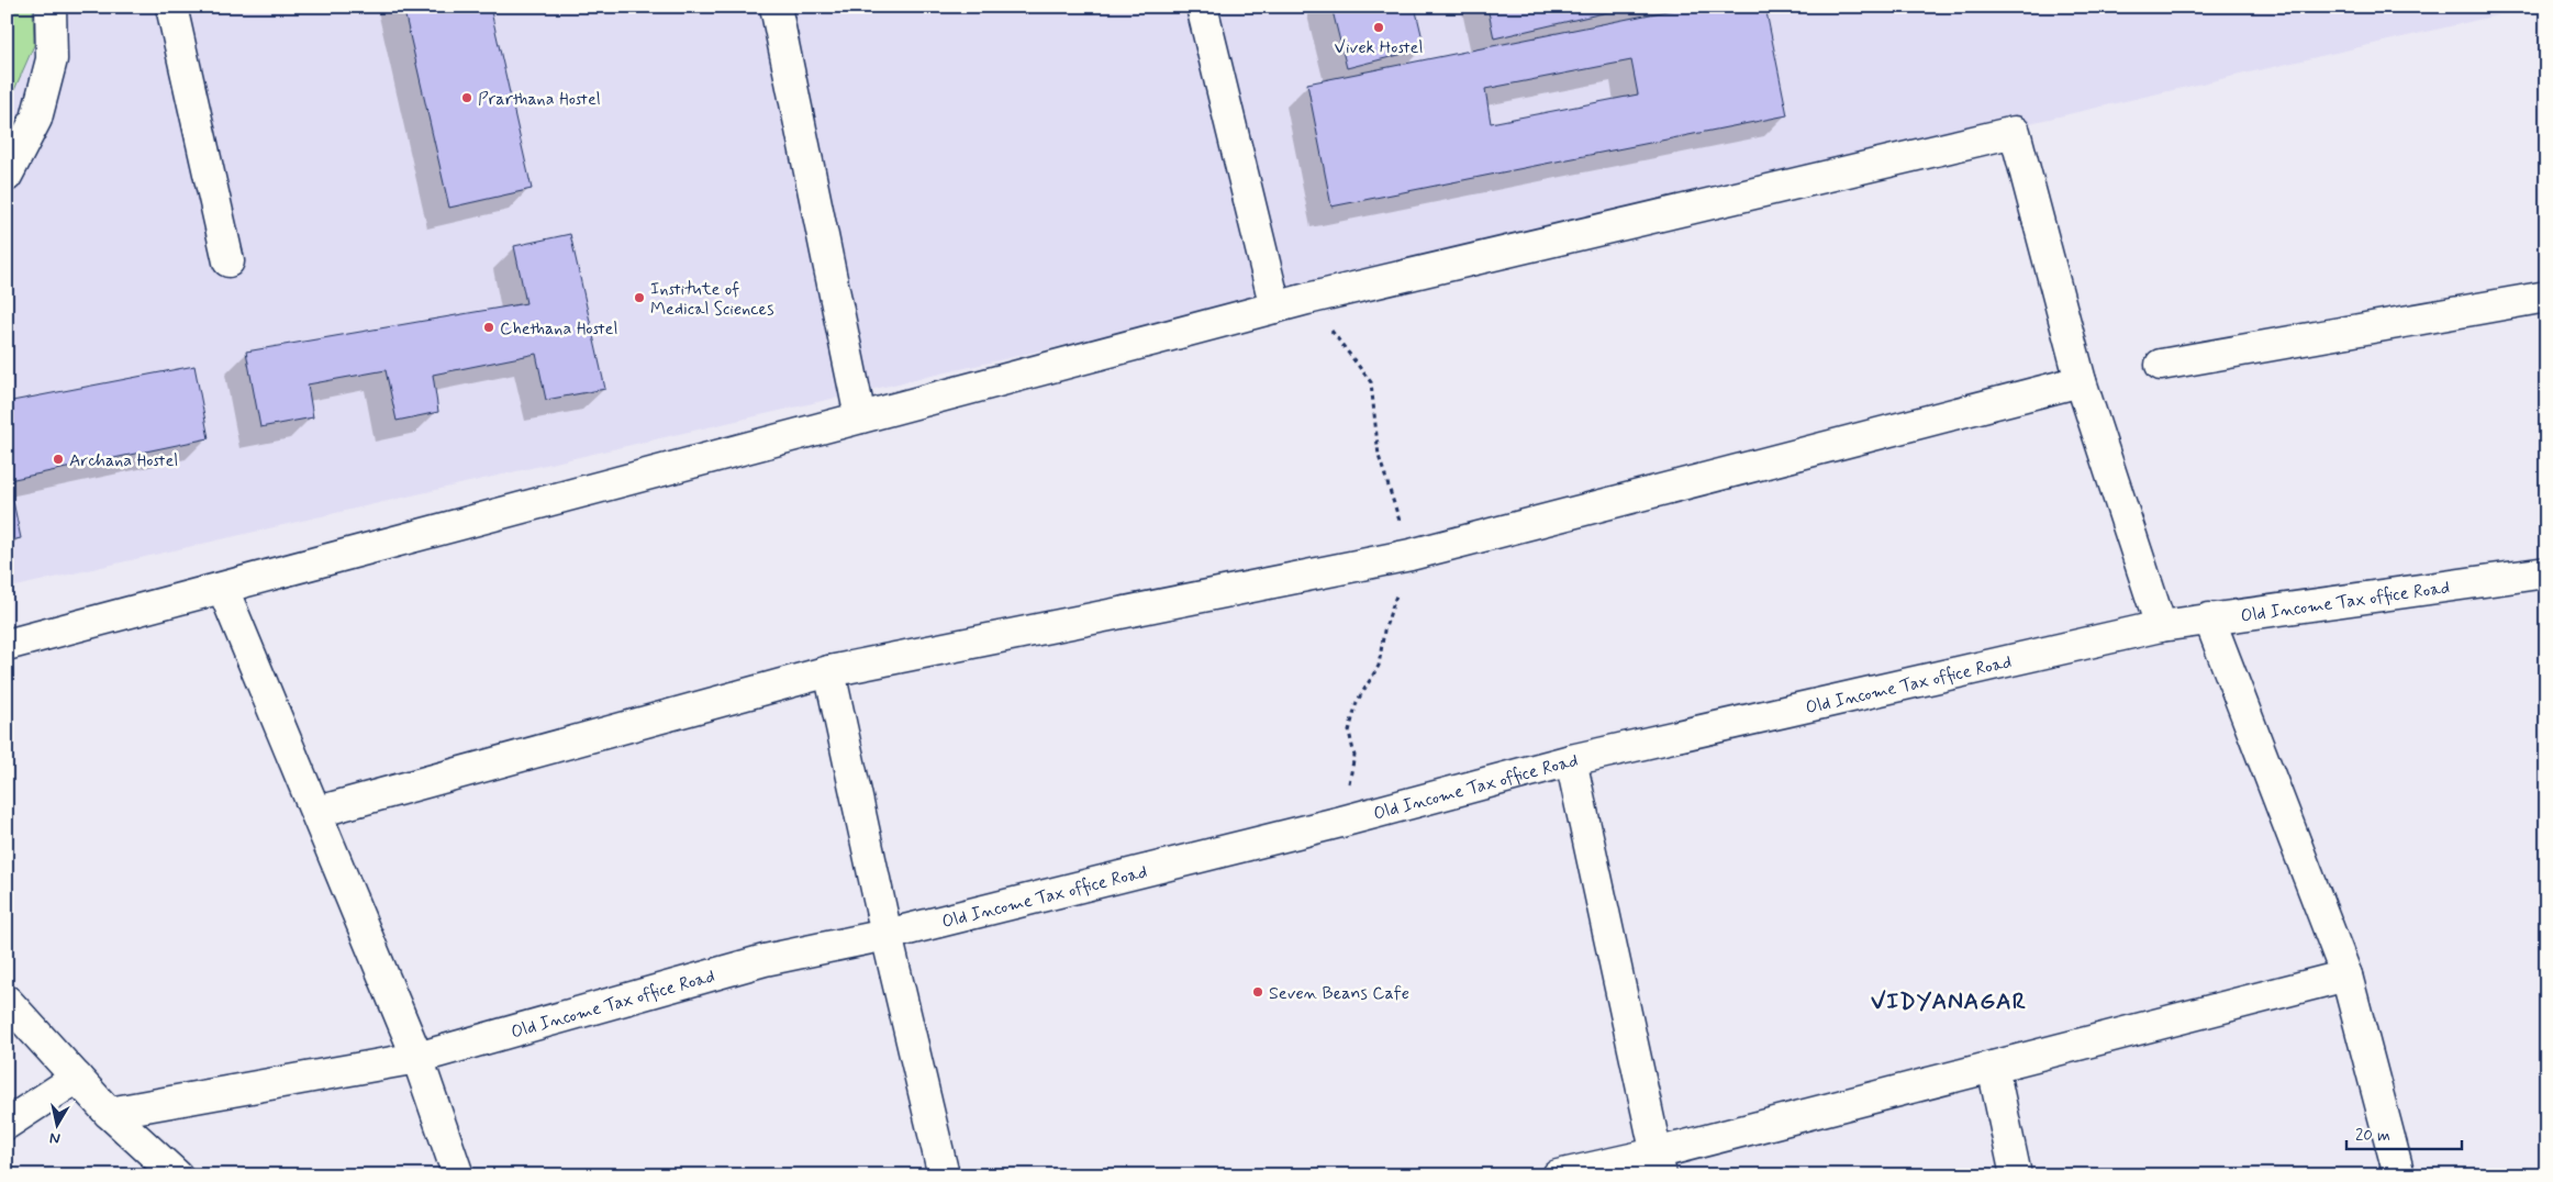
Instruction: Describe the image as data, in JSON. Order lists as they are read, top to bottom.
{
  "streets": {
    "street": ["Old Income Tax office Road"]
  },
  "districts": ["VIDYANAGAR"],
  "places": [
    "Vivek Hostel",
    "Prarthana Hostel",
    "Institute of Medical Sciences",
    "Chethana Hostel",
    "Archana Hostel",
    "Seven Beans Cafe"
  ],
  "scale_bar": "20 m",
  "north": "bottom"
}
